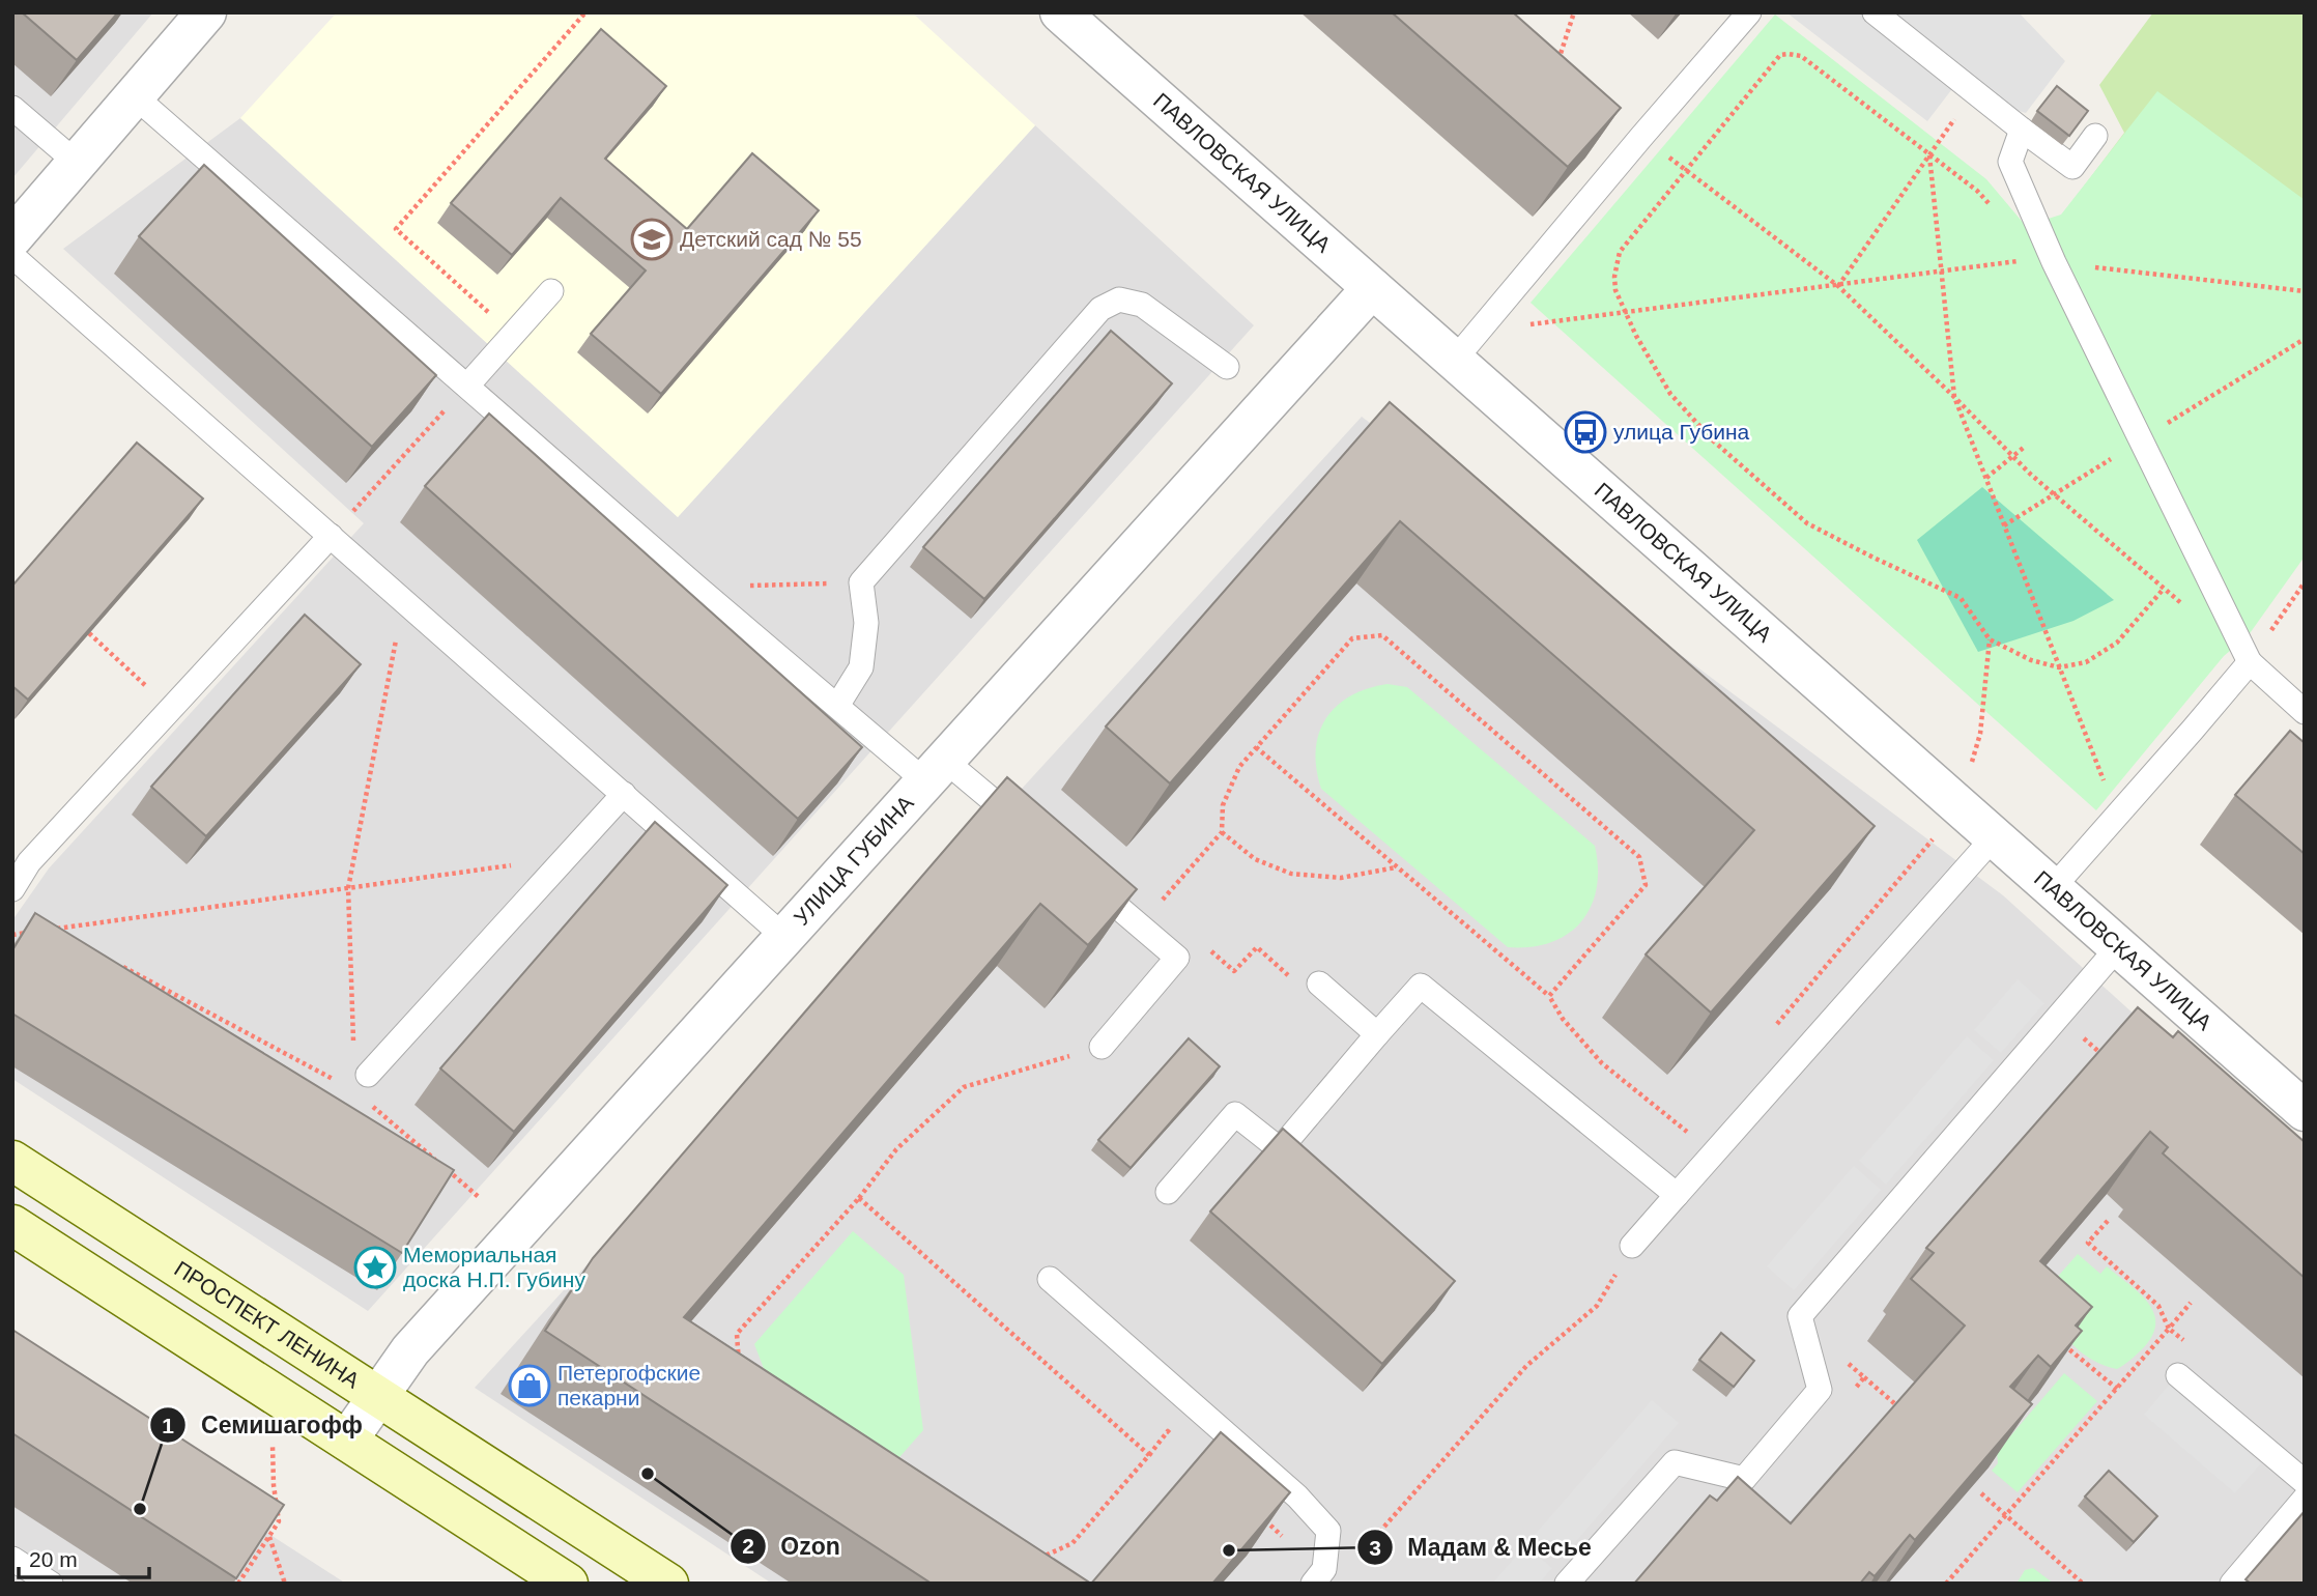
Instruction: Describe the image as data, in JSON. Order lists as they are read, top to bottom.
{
  "streets": {
    "main road": ["ПРОСПЕКТ ЛЕНИНА"],
    "street": ["ПАВЛОВСКАЯ УЛИЦА", "УЛИЦА ГУБИНА"]
  },
  "crossings": [
    ["ПАВЛОВСКАЯ УЛИЦА", "УЛИЦА ГУБИНА"],
    ["УЛИЦА ГУБИНА", "ПРОСПЕКТ ЛЕНИНА"]
  ],
  "places": {
    "school or university": ["Детский сад № 55"],
    "bus stop": ["улица Губина"],
    "place": ["Мемориальная доска Н.П. Губину"],
    "shop": ["Петергофские пекарни"],
    "other": ["Ozon", "Семишагофф", "Мадам & Месье"]
  },
  "scale_bar": "20 m"
}
